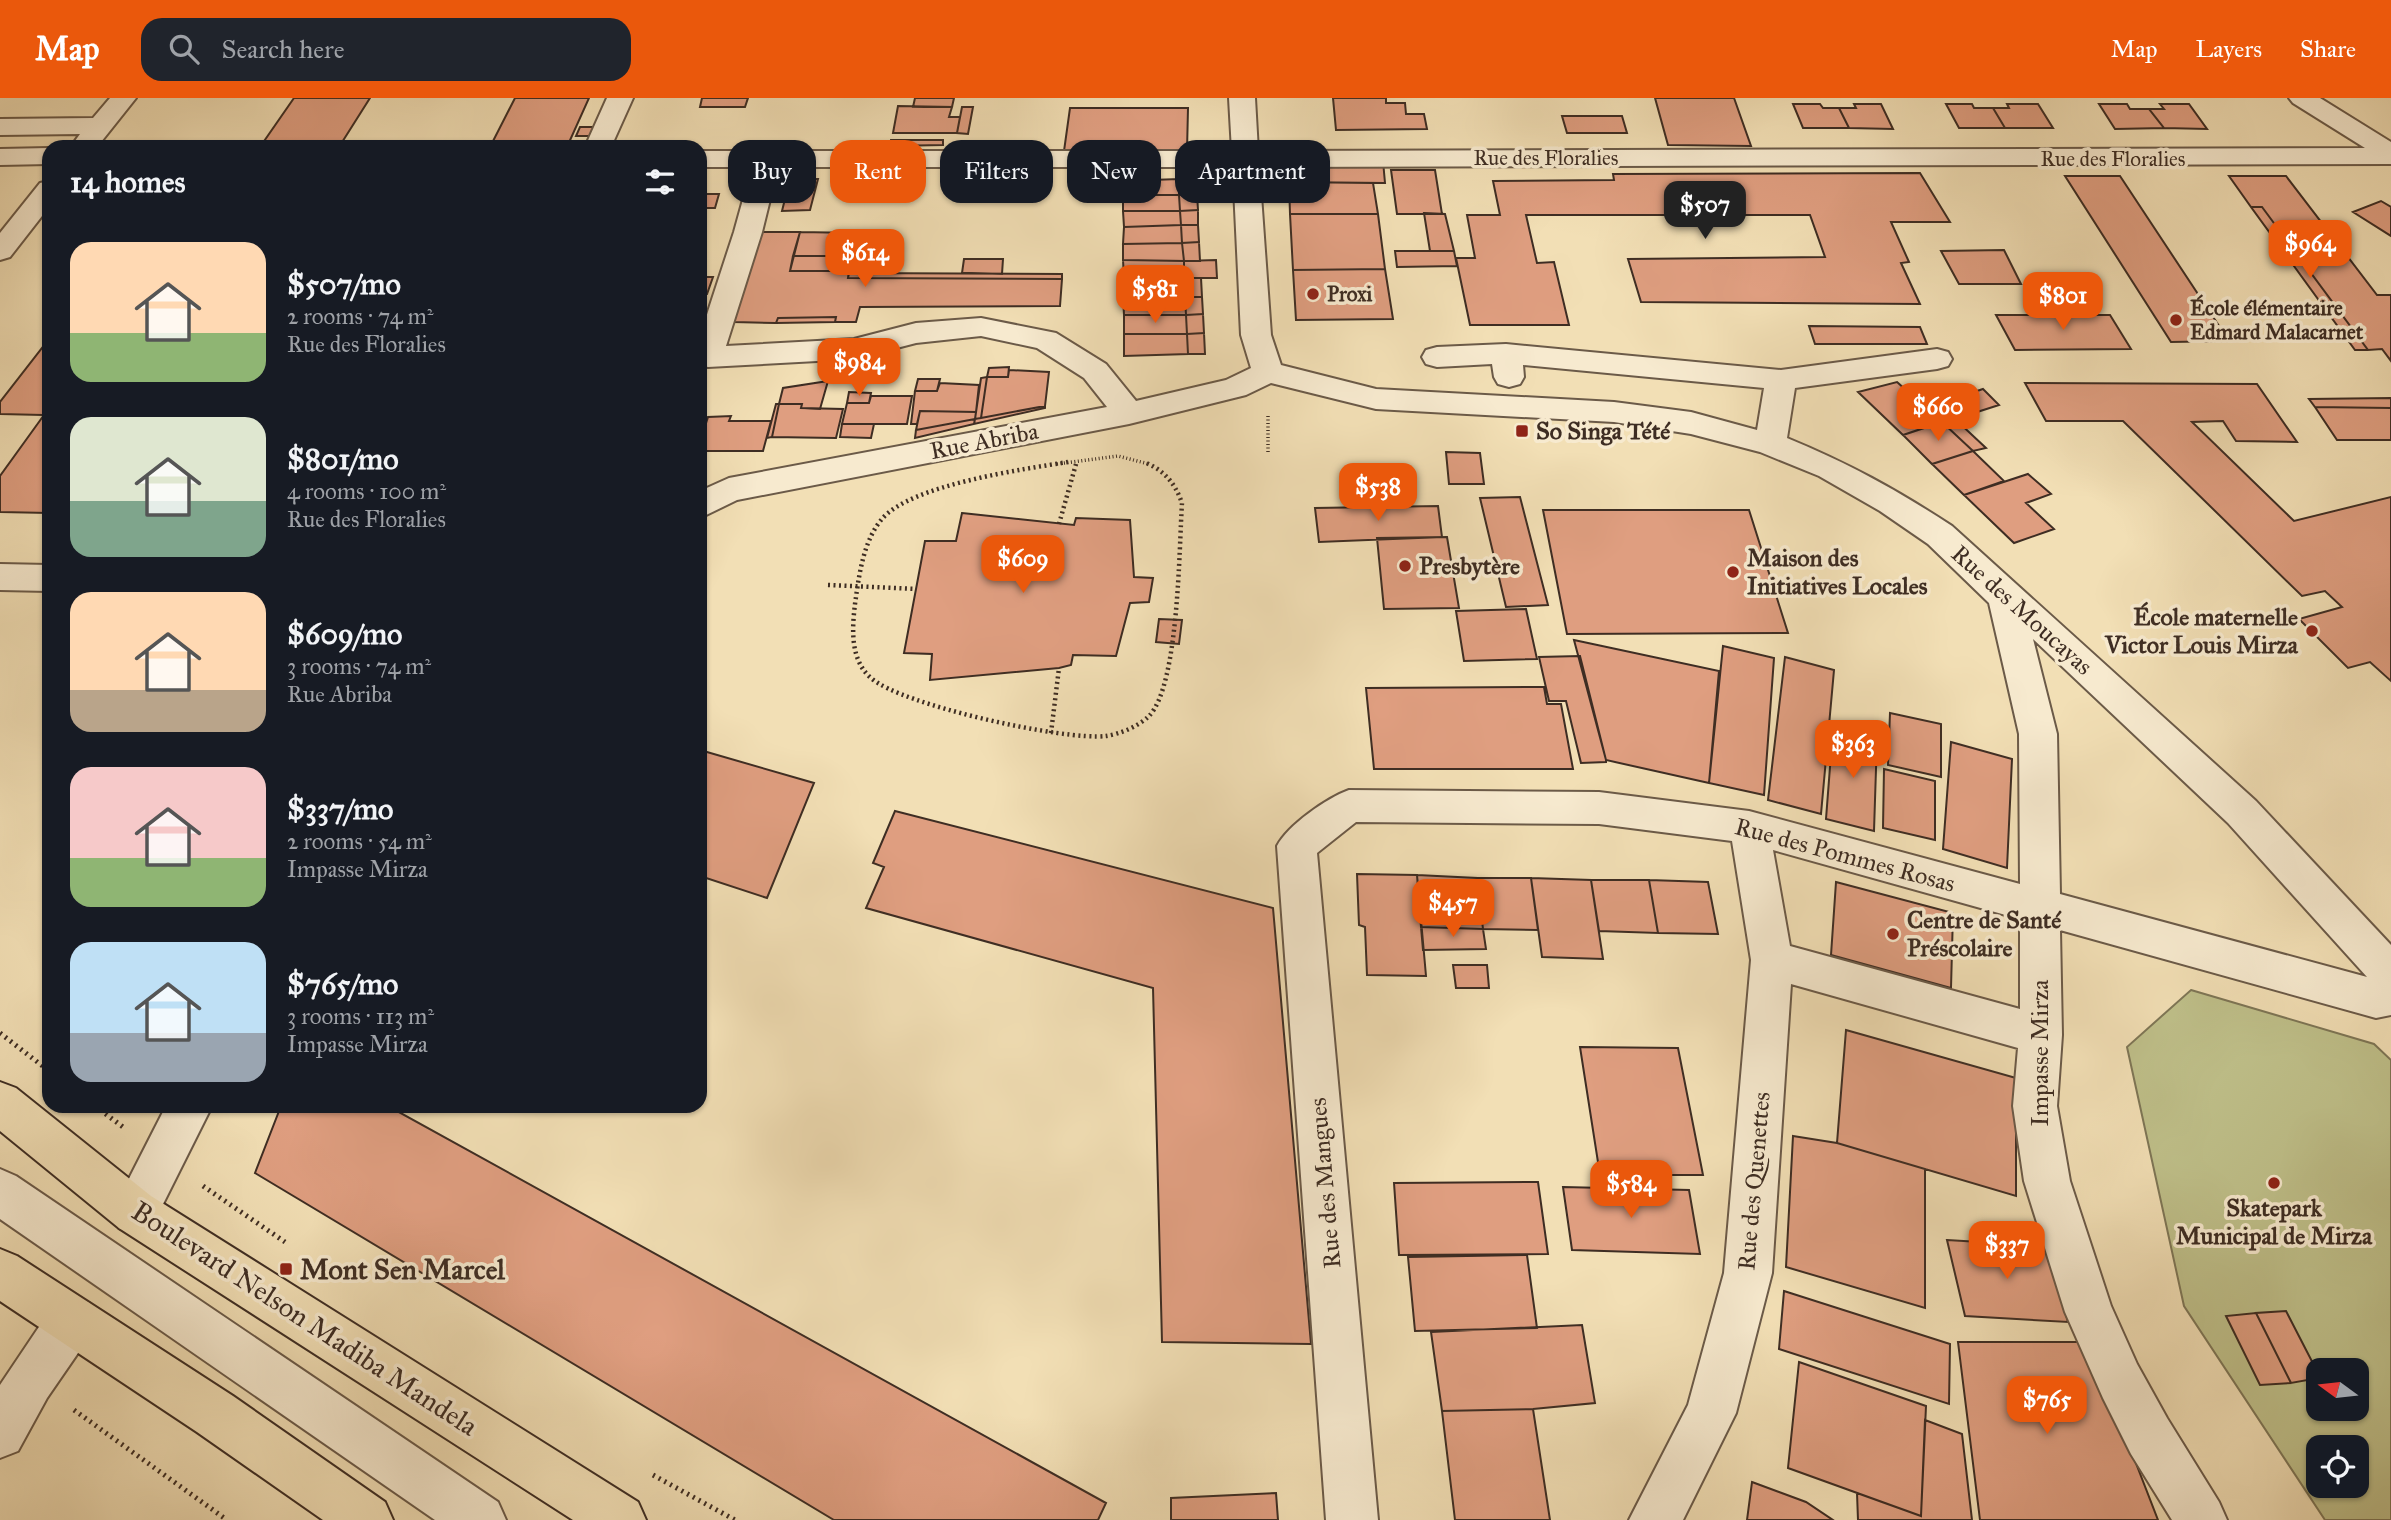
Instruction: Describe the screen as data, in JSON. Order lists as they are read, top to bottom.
{
  "streets": {
    "main road": ["Boulevard Nelson Madiba Mandela"],
    "street": [
      "Rue des Floralies",
      "Rue Abriba",
      "Rue des Moucayas",
      "Rue des Pommes Rosas",
      "Impasse Mirza",
      "Rue des Quenettes",
      "Rue des Mangues"
    ]
  },
  "crossings": [
    ["Rue Abriba", "Rue des Moucayas"],
    ["Rue des Moucayas", "Impasse Mirza"],
    ["Rue des Pommes Rosas", "Impasse Mirza"],
    ["Rue des Pommes Rosas", "Rue des Quenettes"],
    ["Rue des Pommes Rosas", "Rue des Mangues"]
  ],
  "places": {
    "other": [
      "Proxi",
      "École élémentaire Edmard Malacarnet",
      "Presbytère",
      "Maison des Initiatives Locales",
      "École maternelle Victor Louis Mirza",
      "Centre de Santé Préscolaire",
      "Skatepark Municipal de Mirza"
    ],
    "transit": ["So Singa Tété", "Mont Sen Marcel"]
  },
  "north": "left",
  "page": {
    "header": "Map",
    "search": "Search here",
    "nav": ["Map", "Layers", "Share"],
    "chip": [
      "Buy",
      "Rent",
      "Filters",
      "New",
      "Apartment"
    ],
    "heading": "14 homes",
    "price": [
      "$507",
      "$964",
      "$614",
      "$581",
      "$801",
      "$984",
      "$660",
      "$538",
      "$609",
      "$363",
      "$457",
      "$584",
      "$337",
      "$765"
    ],
    "list": [
      {
        "name": "$507/mo",
        "note": "2 rooms · 74 m² · Rue des Floralies"
      },
      {
        "name": "$801/mo",
        "note": "4 rooms · 100 m² · Rue des Floralies"
      },
      {
        "name": "$609/mo",
        "note": "3 rooms · 74 m² · Rue Abriba"
      },
      {
        "name": "$337/mo",
        "note": "2 rooms · 54 m² · Impasse Mirza"
      },
      {
        "name": "$765/mo",
        "note": "3 rooms · 113 m² · Impasse Mirza"
      }
    ]
  }
}
